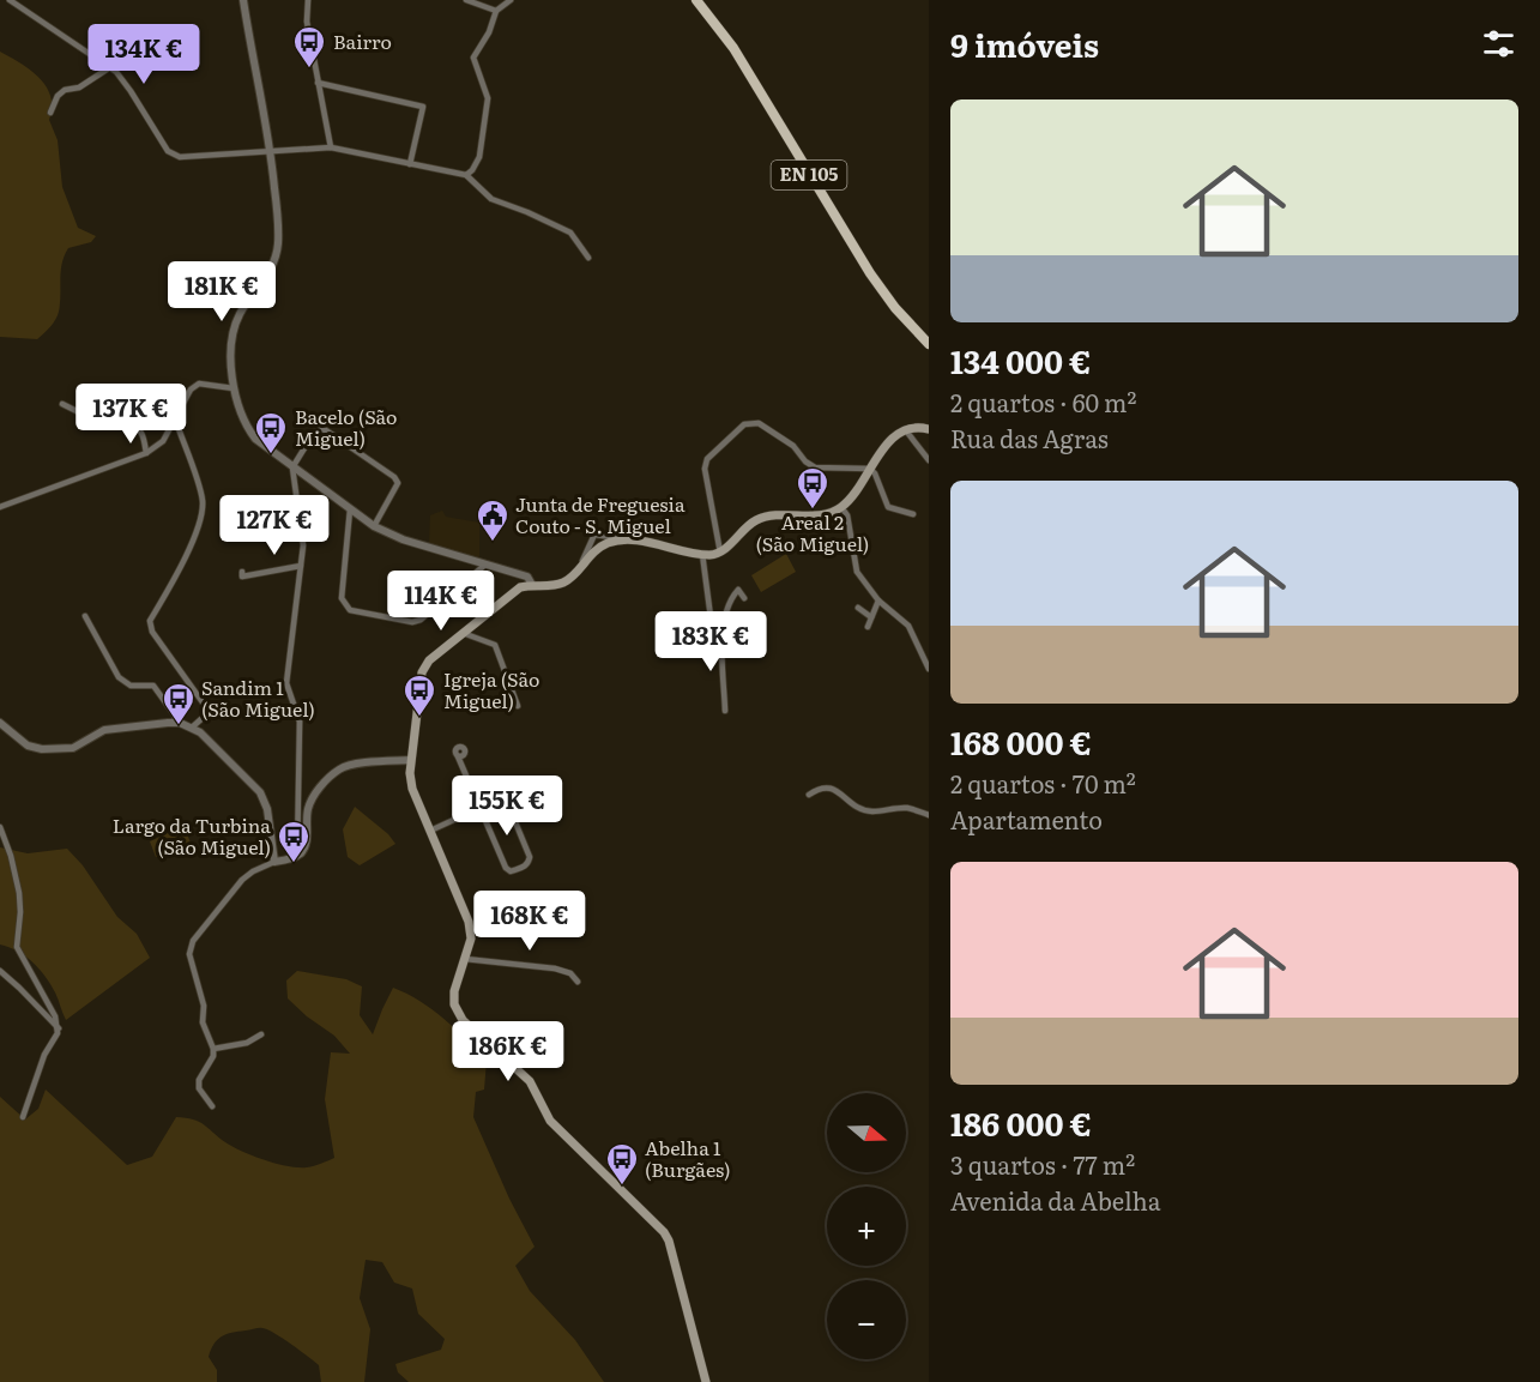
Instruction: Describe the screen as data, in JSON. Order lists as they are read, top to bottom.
{
  "streets": {
    "main road": ["EN 105"]
  },
  "places": {
    "bus stop": [
      "Bairro",
      "Bacelo (São Miguel)",
      "Areal 2 (São Miguel)",
      "Igreja (São Miguel)",
      "Sandim 1 (São Miguel)",
      "Largo da Turbina (São Miguel)",
      "Abelha 1 (Burgães)"
    ],
    "public building": ["Junta de Freguesia Couto - S. Miguel"]
  },
  "north": "right",
  "page": {
    "heading": "9 imóveis",
    "price": [
      "134K €",
      "181K €",
      "137K €",
      "127K €",
      "114K €",
      "183K €",
      "155K €",
      "168K €",
      "186K €"
    ],
    "list": [
      {
        "name": "134 000 €",
        "note": "2 quartos · 60 m² · Rua das Agras"
      },
      {
        "name": "168 000 €",
        "note": "2 quartos · 70 m² · Apartamento"
      },
      {
        "name": "186 000 €",
        "note": "3 quartos · 77 m² · Avenida da Abelha"
      }
    ],
    "map_buttons": ["+", "−"]
  }
}
